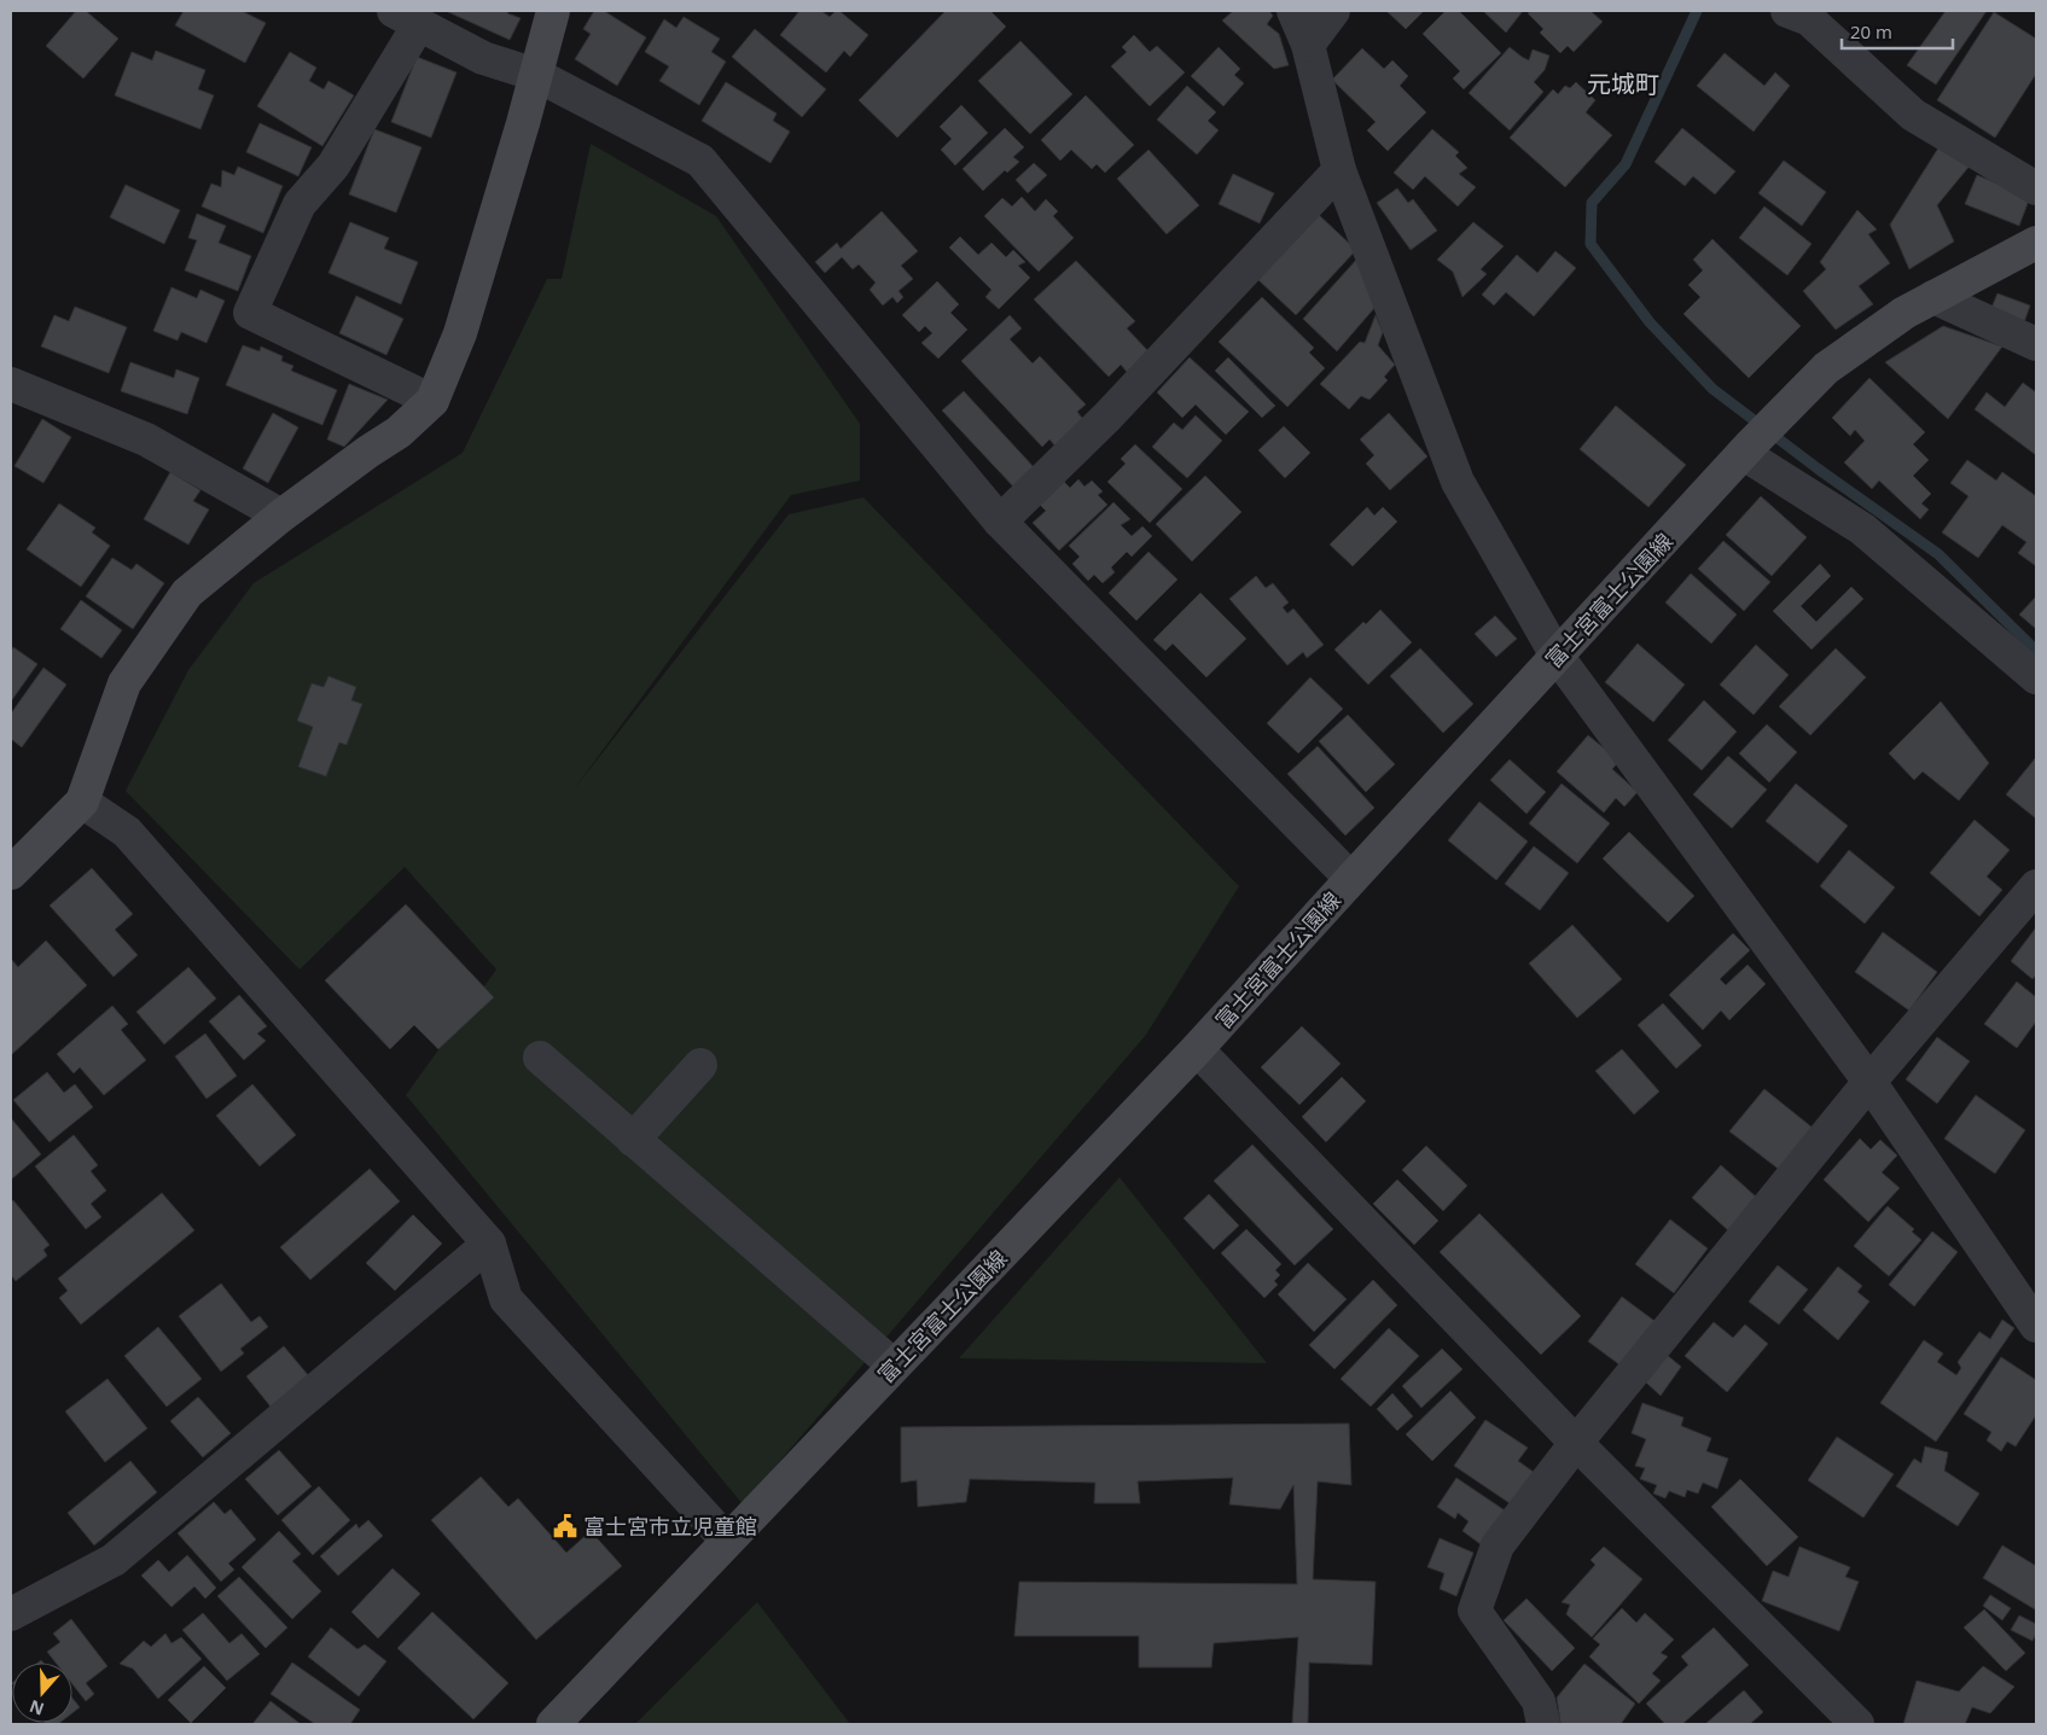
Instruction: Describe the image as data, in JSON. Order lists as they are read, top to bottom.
{
  "streets": {
    "main road": ["富士宮富士公園線"]
  },
  "districts": ["元城町"],
  "places": {
    "public building": ["富士宮市立児童館"]
  },
  "scale_bar": "20 m",
  "north": "bottom"
}
